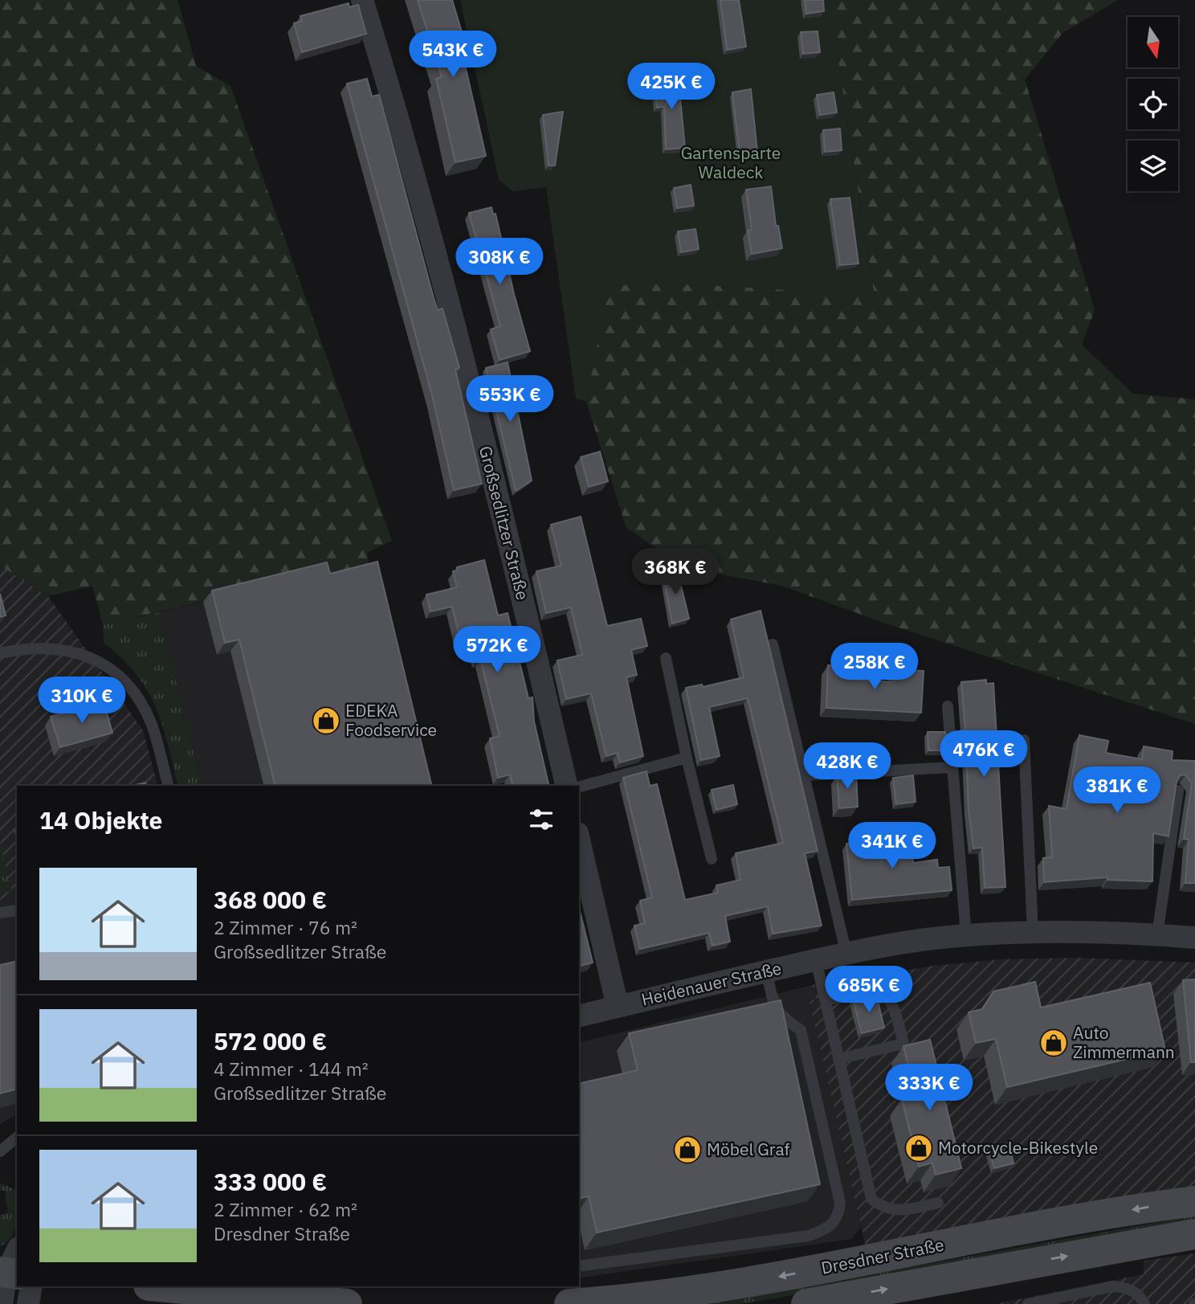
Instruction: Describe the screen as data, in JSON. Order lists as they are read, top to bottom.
{
  "streets": {
    "main road": ["Dresdner Straße"],
    "street": ["Großsedlitzer Straße", "Heidenauer Straße"]
  },
  "parks": ["Gartensparte Waldeck"],
  "places": {
    "shop": [
      "EDEKA Foodservice",
      "Auto Zimmermann",
      "Motorcycle-Bikestyle",
      "Möbel Graf"
    ]
  },
  "north": "bottom",
  "page": {
    "price": [
      "543K €",
      "425K €",
      "308K €",
      "553K €",
      "368K €",
      "572K €",
      "258K €",
      "310K €",
      "476K €",
      "428K €",
      "381K €",
      "341K €",
      "685K €",
      "333K €"
    ],
    "heading": "14 Objekte",
    "list": [
      {
        "name": "368 000 €",
        "note": "2 Zimmer · 76 m² · Großsedlitzer Straße"
      },
      {
        "name": "572 000 €",
        "note": "4 Zimmer · 144 m² · Großsedlitzer Straße"
      },
      {
        "name": "333 000 €",
        "note": "2 Zimmer · 62 m² · Dresdner Straße"
      }
    ]
  }
}
